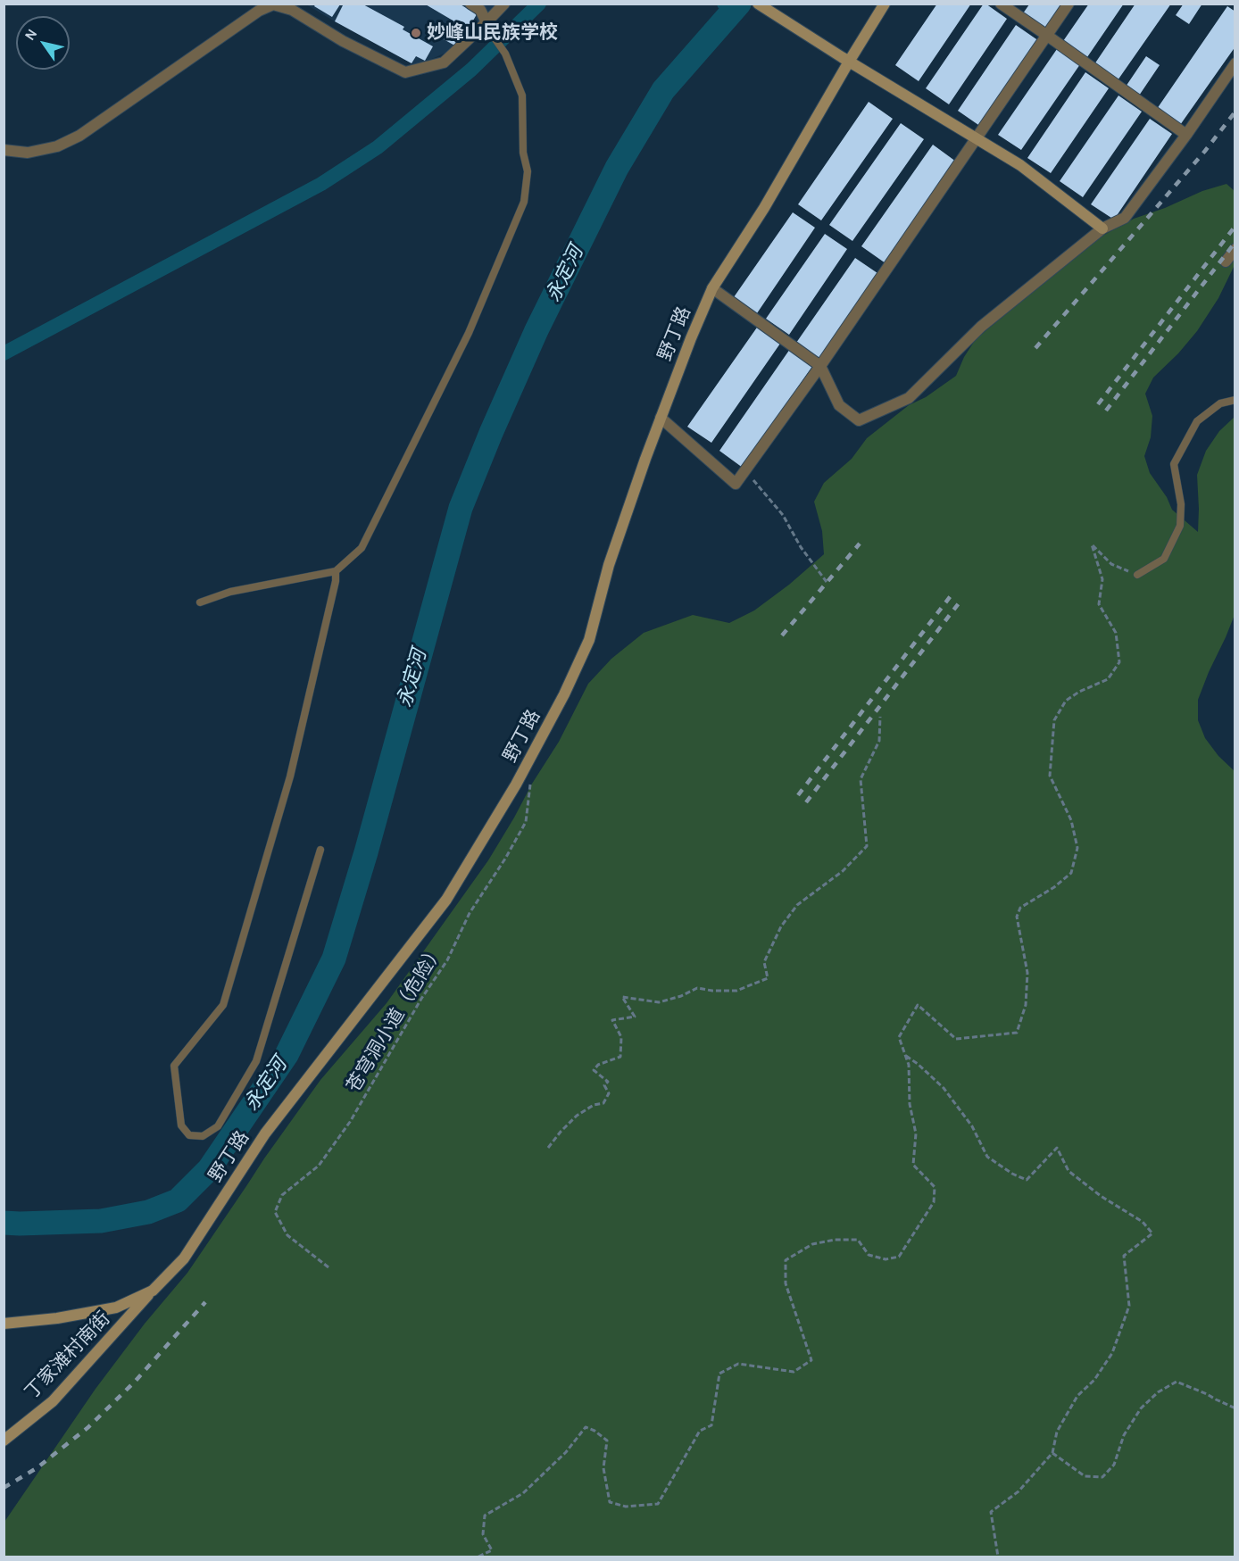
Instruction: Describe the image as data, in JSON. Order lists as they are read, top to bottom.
{
  "streets": {
    "main road": ["野丁路", "丁家滩村南街"],
    "path": ["苍穹洞小道（危险）"]
  },
  "crossings": [
    ["野丁路", "丁家滩村南街"]
  ],
  "water": ["永定河"],
  "places": ["妙峰山民族学校"],
  "north": "top left"
}
